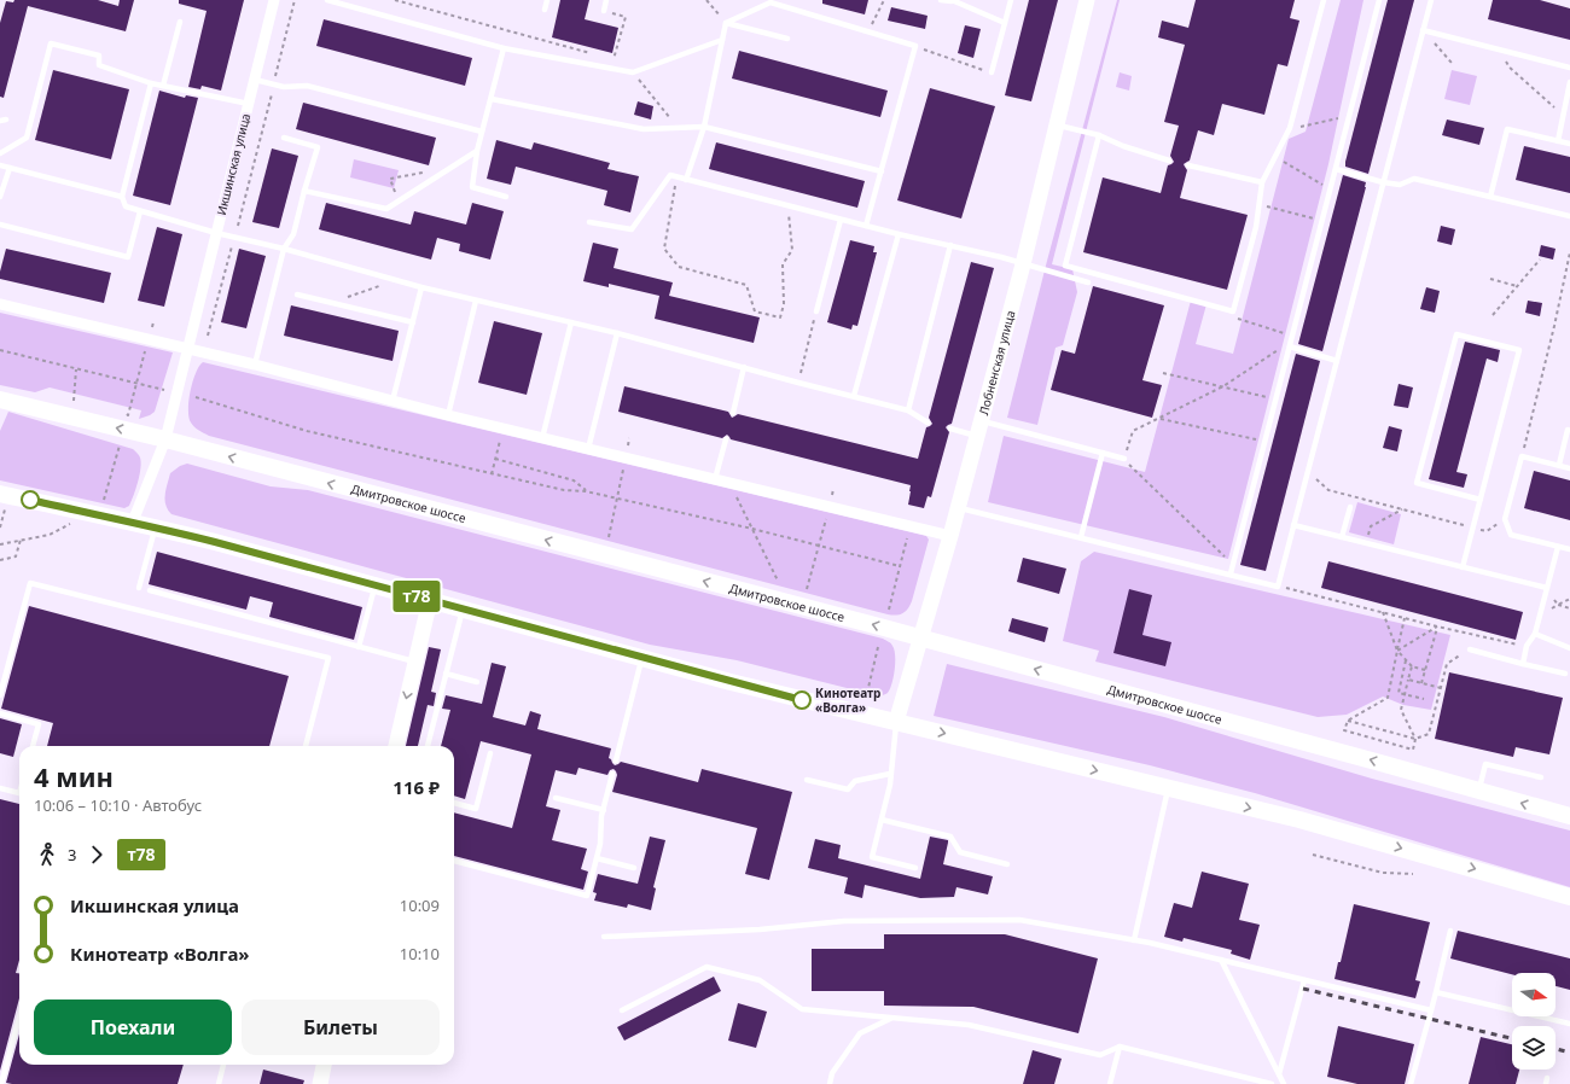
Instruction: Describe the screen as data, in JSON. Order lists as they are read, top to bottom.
{
  "streets": {
    "main road": ["Дмитровское шоссе"],
    "street": ["Икшинская улица", "Лобненская улица"]
  },
  "crossings": [
    ["Икшинская улица", "Дмитровское шоссе"],
    ["Лобненская улица", "Дмитровское шоссе"]
  ],
  "places": ["Кинотеатр «Волга»"],
  "lines": ["bus line т78"],
  "north": "right",
  "page": {
    "on_map": "т78",
    "heading": ["4 мин", "10:06 – 10:10 · Автобус", "116 ₽"],
    "legs": ["3", "т78"],
    "list": [
      {
        "name": "Икшинская улица",
        "value": "10:09"
      },
      {
        "name": "Кинотеатр «Волга»",
        "value": "10:10"
      }
    ],
    "buttons": ["Поехали", "Билеты"]
  }
}
